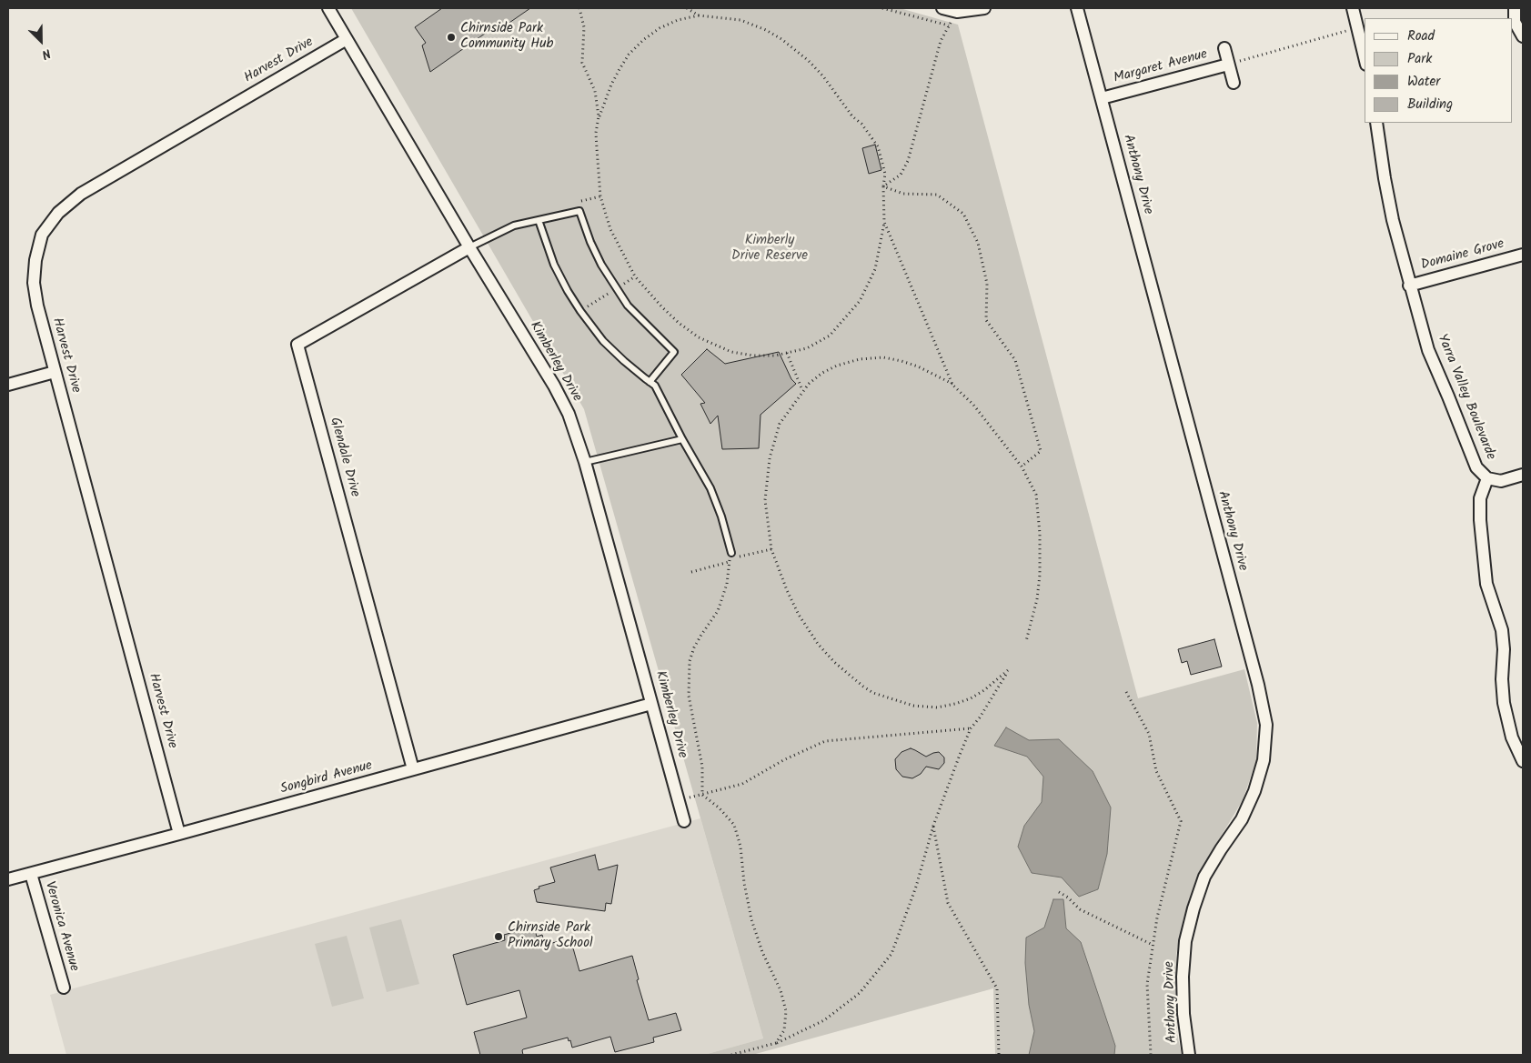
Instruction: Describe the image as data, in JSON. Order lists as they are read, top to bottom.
{
  "streets": {
    "street": [
      "Harvest Drive",
      "Margaret Avenue",
      "Anthony Drive",
      "Domaine Grove",
      "Kimberley Drive",
      "Yarra Valley Boulevarde",
      "Glendale Drive",
      "Songbird Avenue",
      "Veronica Avenue"
    ]
  },
  "crossings": [
    ["Harvest Drive", "Kimberley Drive"],
    ["Harvest Drive", "Songbird Avenue"],
    ["Margaret Avenue", "Anthony Drive"],
    ["Domaine Grove", "Yarra Valley Boulevarde"],
    ["Kimberley Drive", "Glendale Drive"],
    ["Kimberley Drive", "Songbird Avenue"],
    ["Glendale Drive", "Songbird Avenue"],
    ["Songbird Avenue", "Veronica Avenue"]
  ],
  "parks": ["Kimberly Drive Reserve"],
  "places": ["Chirnside Park Community Hub", "Chirnside Park Primary School"],
  "legend": [
    "Road",
    "Park",
    "Water",
    "Building"
  ],
  "north": "bottom right"
}
